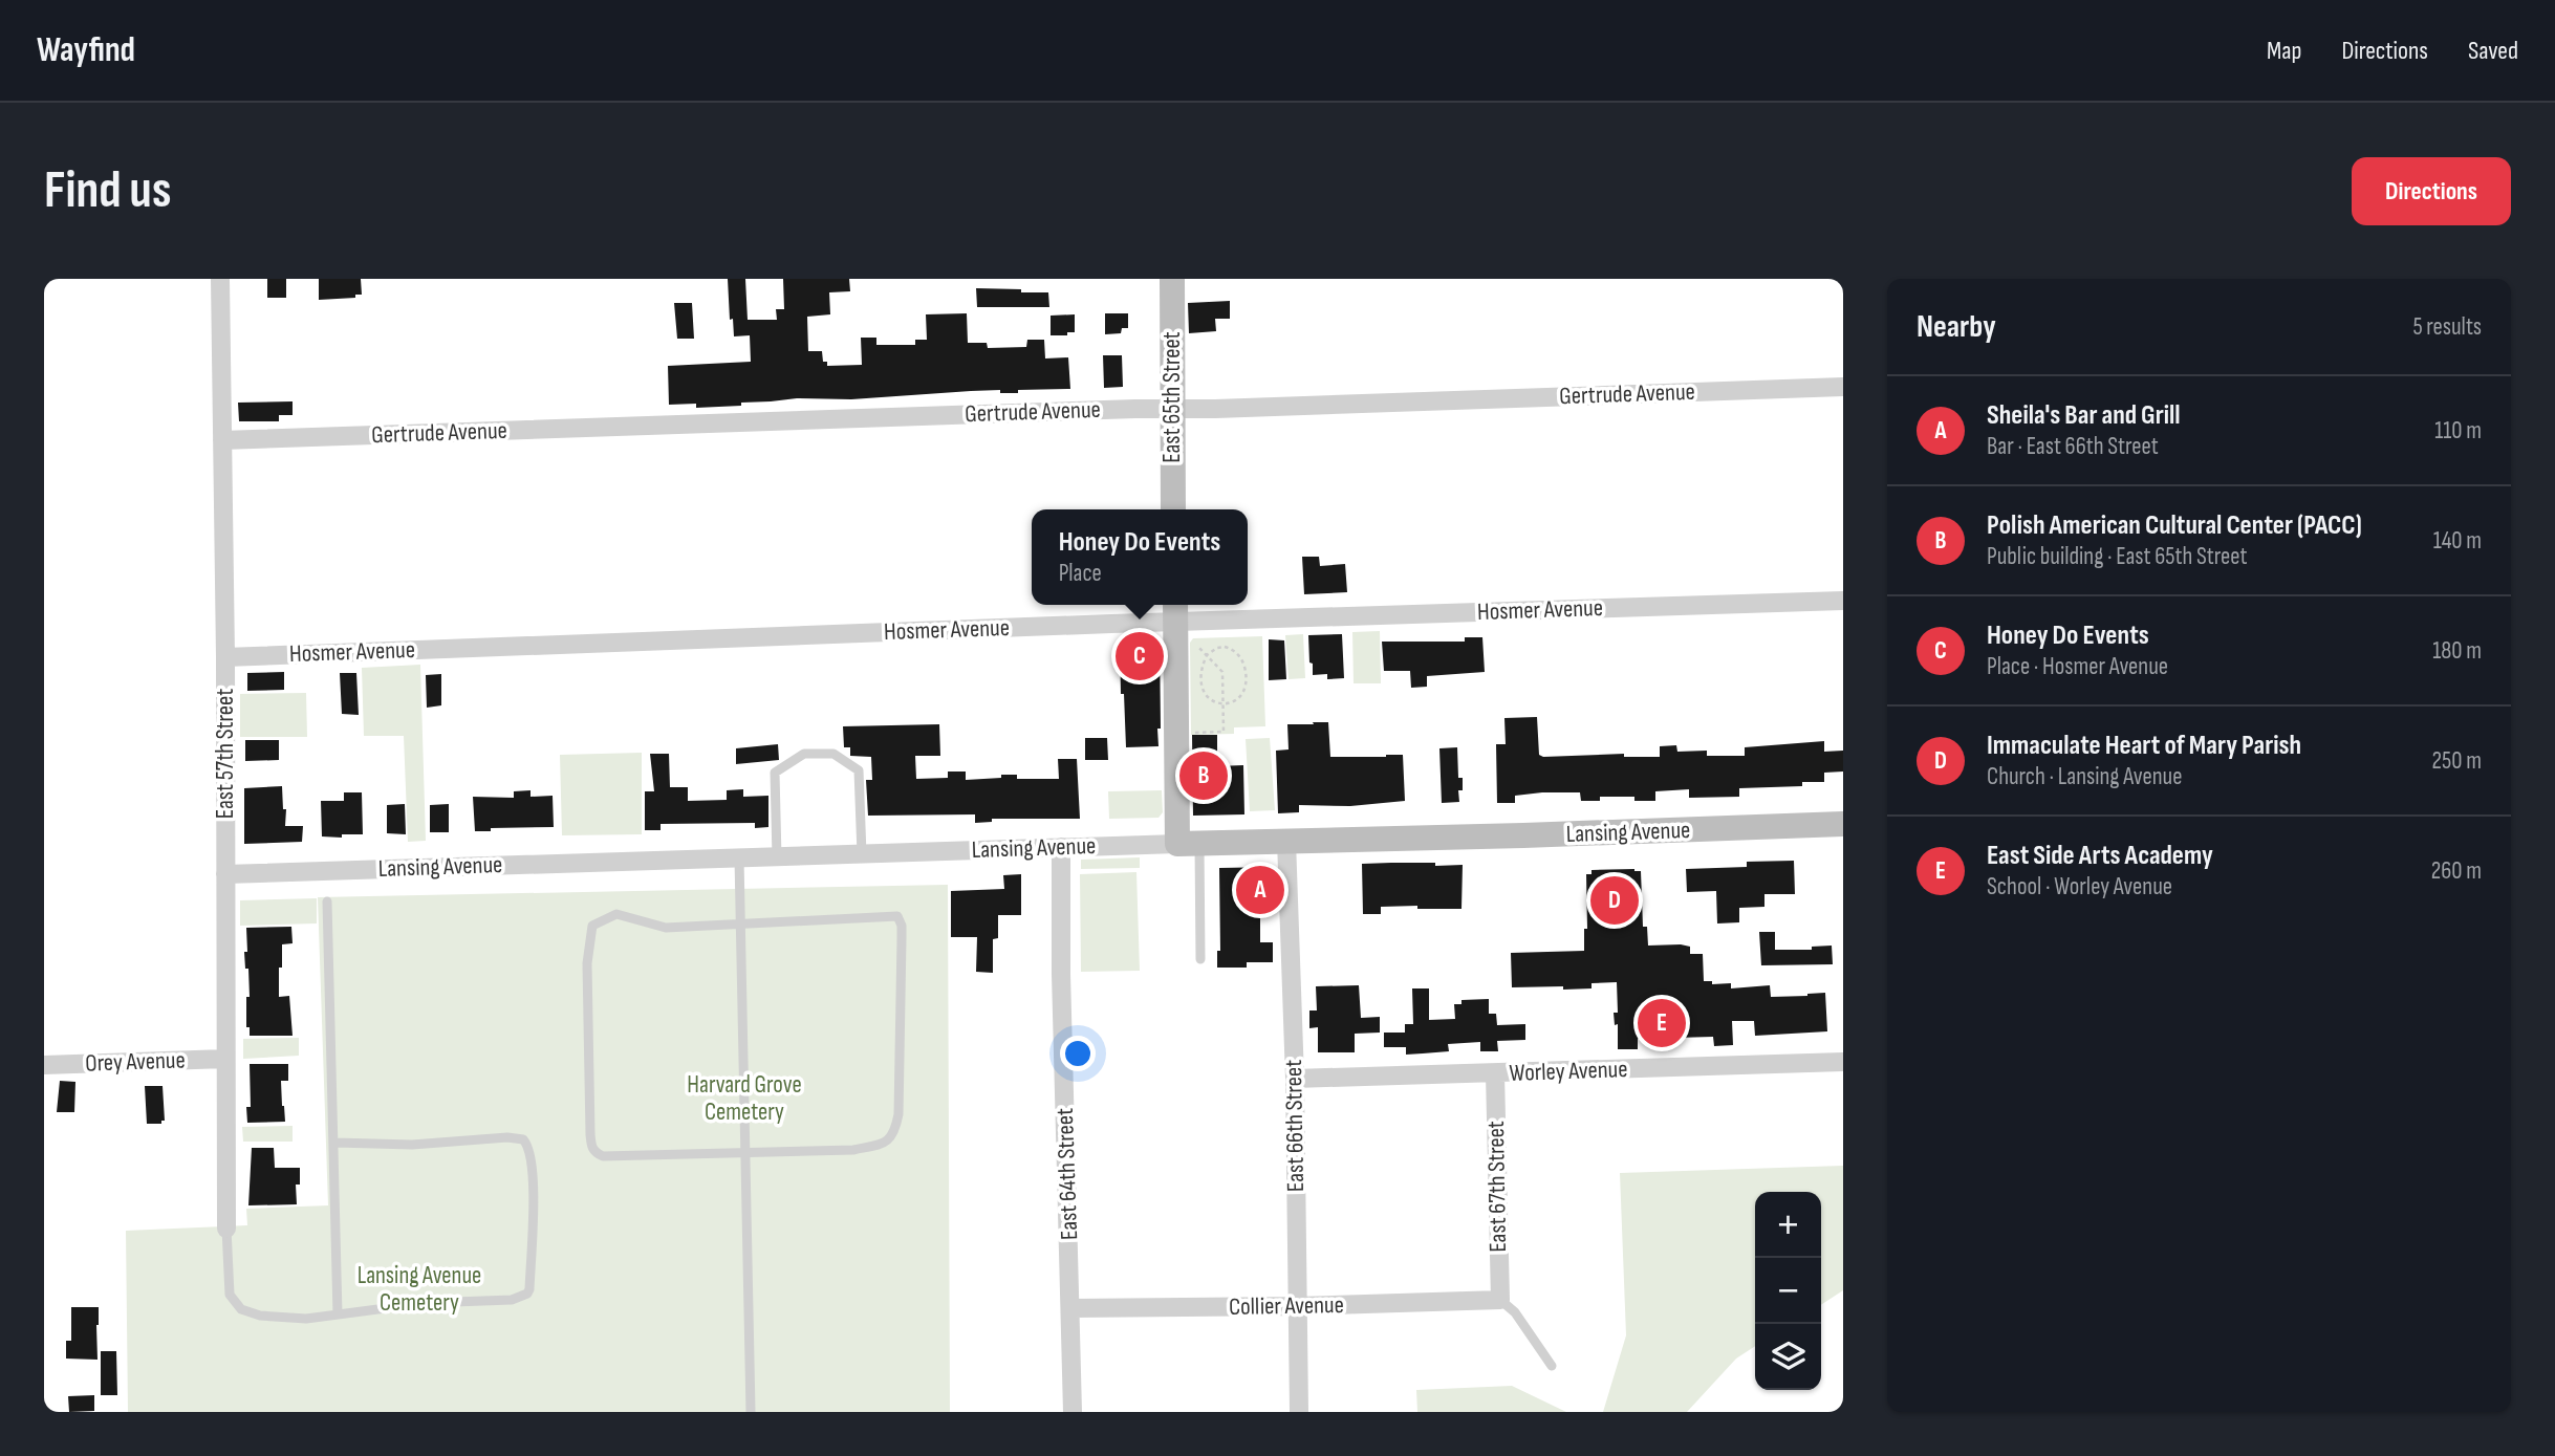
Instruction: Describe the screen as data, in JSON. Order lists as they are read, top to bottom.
{
  "streets": {
    "street": [
      "Gertrude Avenue",
      "East 65th Street",
      "Hosmer Avenue",
      "East 57th Street",
      "Lansing Avenue",
      "Orey Avenue",
      "Worley Avenue",
      "East 66th Street",
      "East 64th Street",
      "East 67th Street",
      "Collier Avenue"
    ]
  },
  "crossings": [
    ["Gertrude Avenue", "East 65th Street"],
    ["Gertrude Avenue", "East 57th Street"],
    ["Hosmer Avenue", "East 57th Street"],
    ["East 57th Street", "Lansing Avenue"],
    ["East 57th Street", "Orey Avenue"],
    ["Lansing Avenue", "East 66th Street"],
    ["Lansing Avenue", "East 64th Street"],
    ["Worley Avenue", "East 66th Street"],
    ["Worley Avenue", "East 67th Street"],
    ["East 66th Street", "Collier Avenue"],
    ["East 64th Street", "Collier Avenue"],
    ["East 67th Street", "Collier Avenue"]
  ],
  "parks": ["Harvard Grove Cemetery", "Lansing Avenue Cemetery"],
  "page": {
    "header": "Wayfind",
    "nav": ["Map", "Directions", "Saved"],
    "buttons": "Directions",
    "title": "Find us",
    "heading": ["Nearby", "5 results"],
    "list": [
      {
        "mark": "A",
        "name": "Sheila's Bar and Grill",
        "note": "Bar · East 66th Street",
        "value": "110 m"
      },
      {
        "mark": "B",
        "name": "Polish American Cultural Center (PACC)",
        "note": "Public building · East 65th Street",
        "value": "140 m"
      },
      {
        "mark": "C",
        "name": "Honey Do Events",
        "note": "Place · Hosmer Avenue",
        "value": "180 m"
      },
      {
        "mark": "D",
        "name": "Immaculate Heart of Mary Parish",
        "note": "Church · Lansing Avenue",
        "value": "250 m"
      },
      {
        "mark": "E",
        "name": "East Side Arts Academy",
        "note": "School · Worley Avenue",
        "value": "260 m"
      }
    ],
    "popup": ["Honey Do Events", "Place"],
    "pins": [
      "C",
      "B",
      "A",
      "D",
      "E"
    ],
    "map_buttons": ["+", "−"]
  }
}
